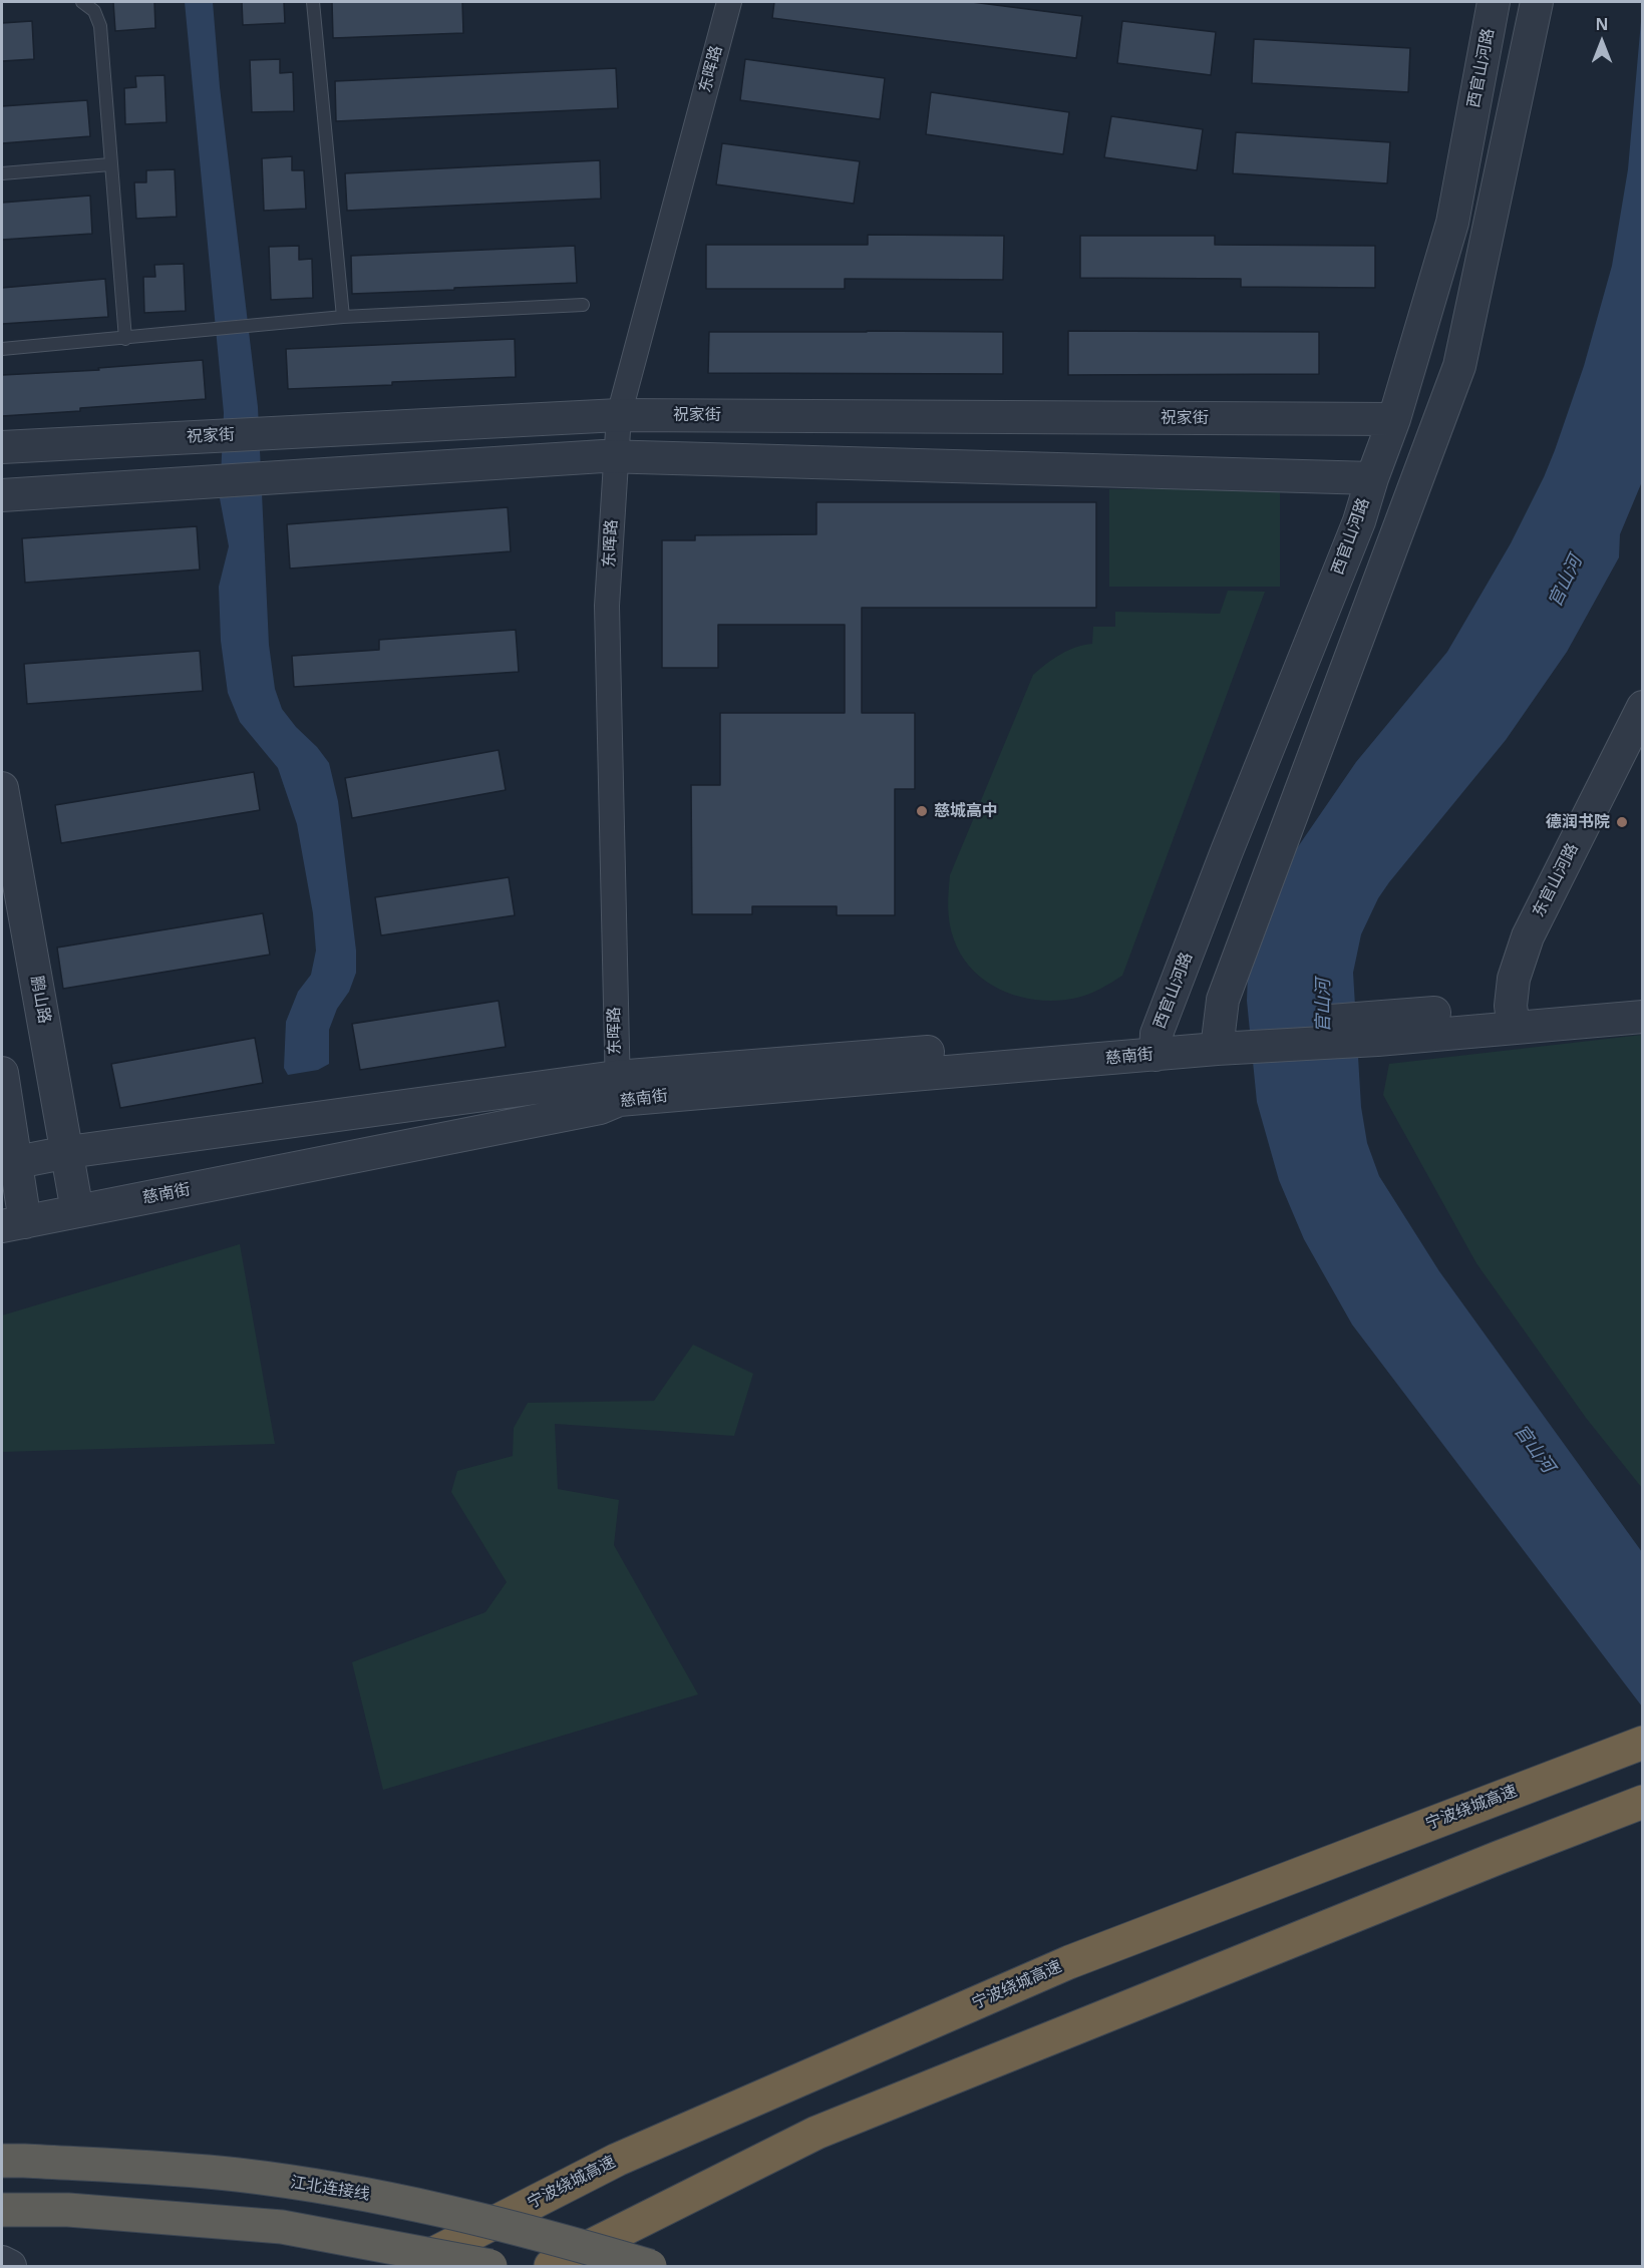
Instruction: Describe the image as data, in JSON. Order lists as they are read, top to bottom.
{
  "streets": {
    "highway": ["宁波绕城高速", "江北连接线"],
    "street": [
      "西官山河路",
      "东晖路",
      "祝家街",
      "东官山河路",
      "鹏山路",
      "慈南街"
    ]
  },
  "crossings": [
    ["西官山河路", "祝家街"],
    ["西官山河路", "慈南街"],
    ["东晖路", "祝家街"],
    ["东晖路", "慈南街"],
    ["东官山河路", "慈南街"],
    ["鹏山路", "慈南街"]
  ],
  "water": ["官山河"],
  "places": ["慈城高中", "德润书院"],
  "north": "top"
}
